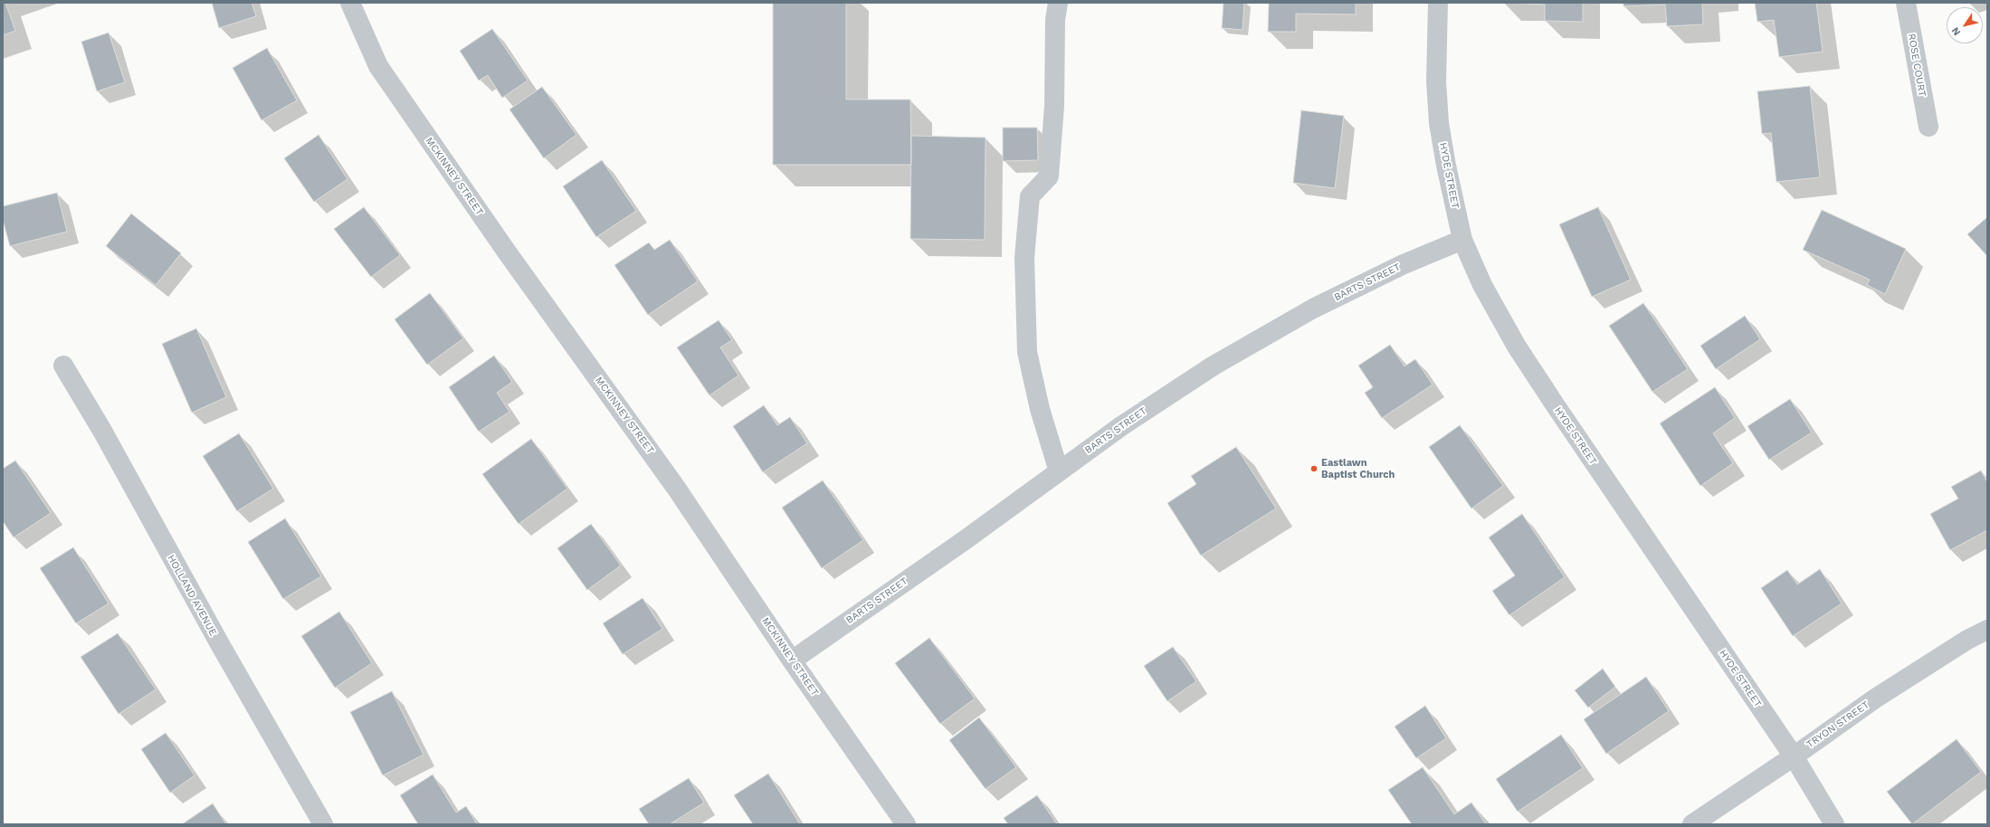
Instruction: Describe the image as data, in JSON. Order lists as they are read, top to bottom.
{
  "streets": {
    "street": [
      "ROSE COURT",
      "HYDE STREET",
      "MCKINNEY STREET",
      "BARTS STREET",
      "HOLLAND AVENUE",
      "TRYON STREET"
    ]
  },
  "crossings": [
    ["HYDE STREET", "BARTS STREET"],
    ["HYDE STREET", "TRYON STREET"],
    ["MCKINNEY STREET", "BARTS STREET"]
  ],
  "places": ["Eastlawn Baptist Church"],
  "north": "bottom left"
}
